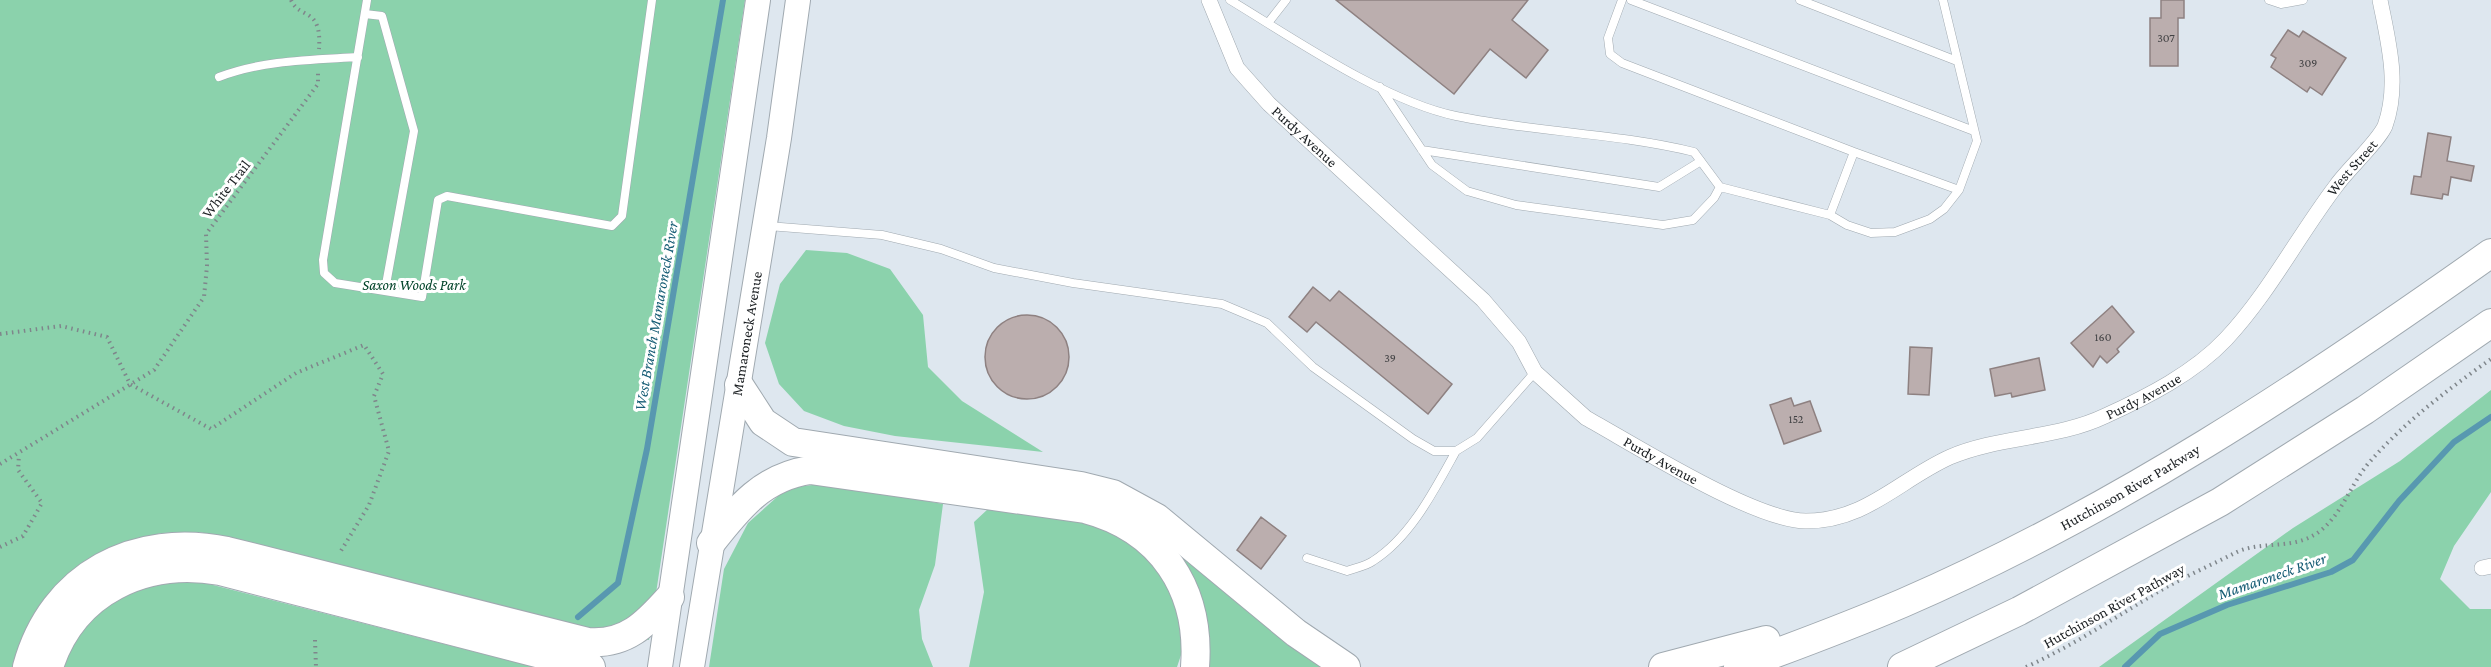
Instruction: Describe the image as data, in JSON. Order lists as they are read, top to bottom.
{
  "streets": {
    "highway": ["Hutchinson River Parkway"],
    "main road": ["Mamaroneck Avenue"],
    "street": ["Purdy Avenue", "West Street"],
    "path": ["White Trail", "Hutchinson River Pathway"]
  },
  "crossings": [
    ["Purdy Avenue", "West Street"]
  ],
  "water": ["West Branch Mamaroneck River", "Mamaroneck River"],
  "parks": ["Saxon Woods Park"],
  "house_numbers": [
    "307",
    "309",
    "160",
    "39",
    "152"
  ]
}
